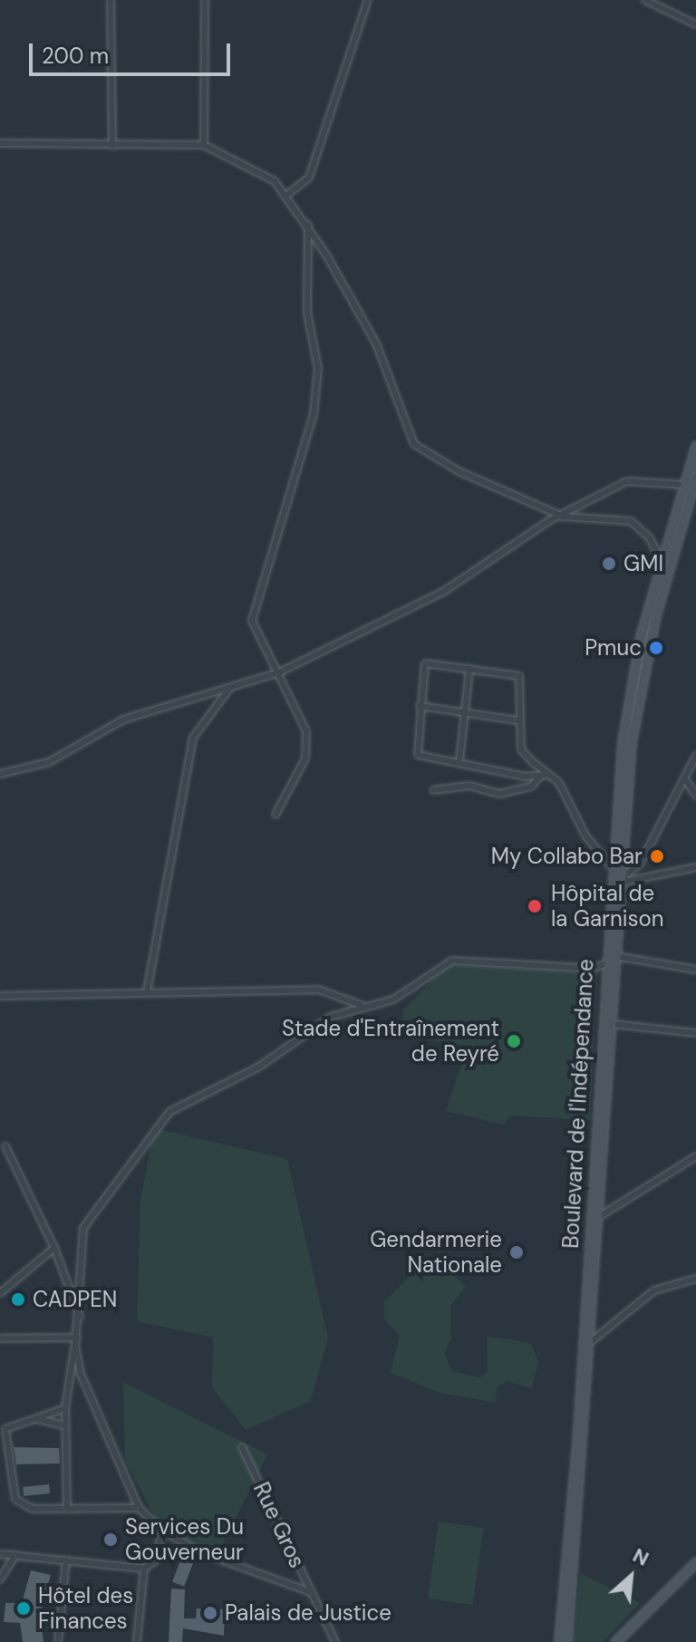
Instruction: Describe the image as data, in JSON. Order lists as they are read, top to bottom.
{
  "streets": {
    "main road": ["Boulevard de l'Indépendance"],
    "street": ["Rue Gros"]
  },
  "places": [
    "GMI",
    "Pmuc",
    "My Collabo Bar",
    "Hôpital de la Garnison",
    "Stade d'Entraînement de Reyré",
    "Gendarmerie Nationale",
    "CADPEN",
    "Services Du Gouverneur",
    "Hôtel des Finances",
    "Palais de Justice"
  ],
  "scale_bar": "200 m",
  "north": "top right"
}
